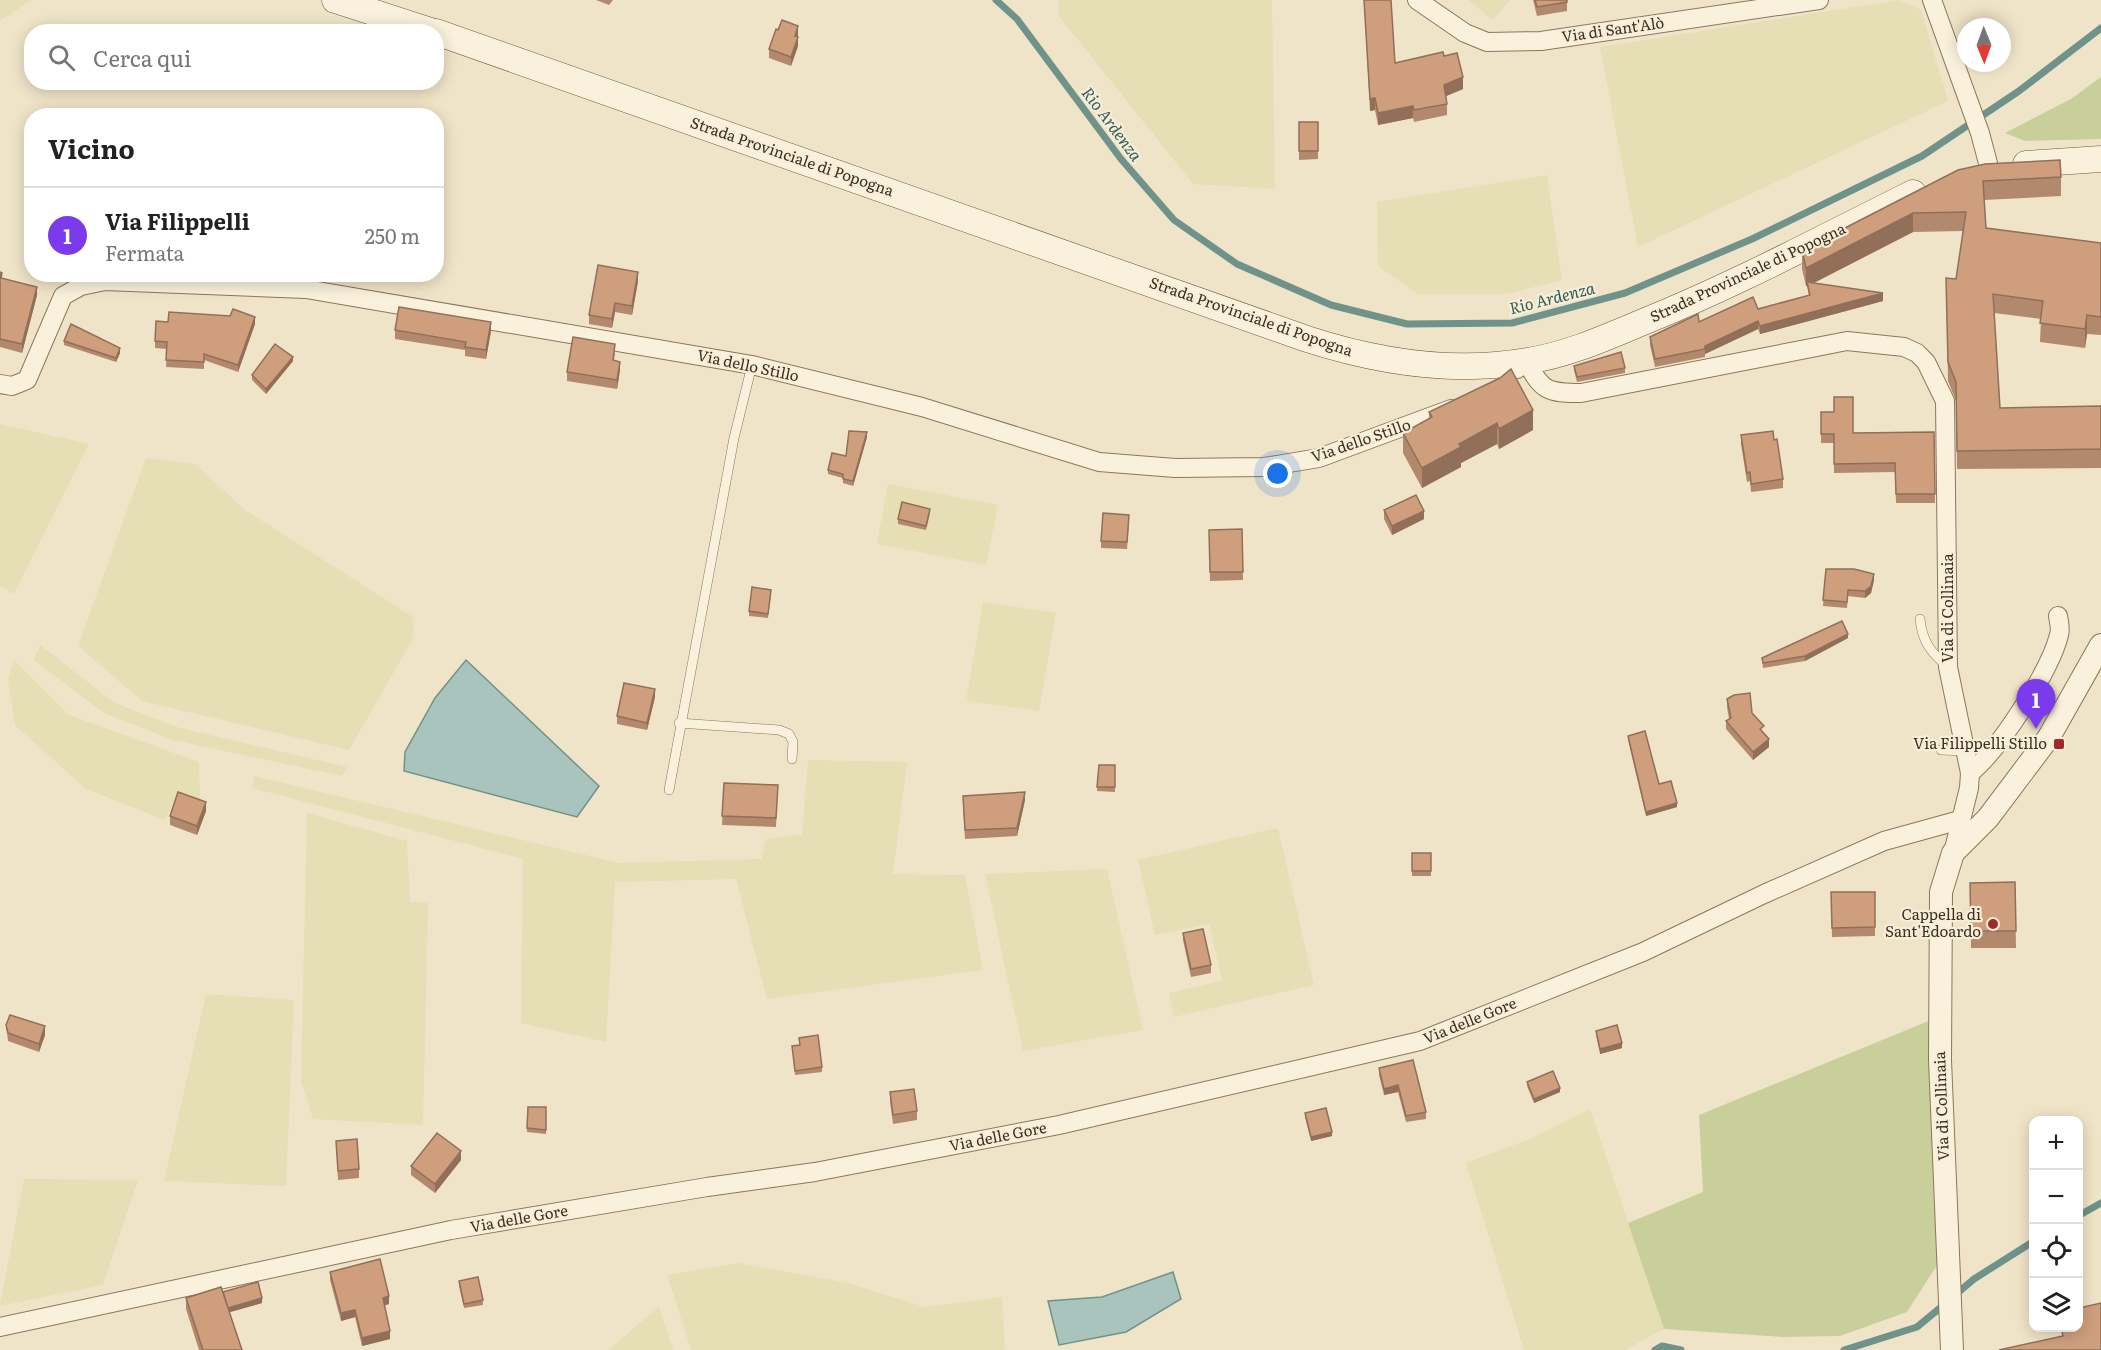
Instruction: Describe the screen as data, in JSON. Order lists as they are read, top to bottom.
{
  "streets": {
    "main road": ["Strada Provinciale di Popogna"],
    "street": [
      "Via di Sant'Alò",
      "Via dello Stillo",
      "Via di Collinaia",
      "Via delle Gore"
    ]
  },
  "crossings": [
    ["Strada Provinciale di Popogna", "Via di Collinaia"],
    ["Via di Collinaia", "Via delle Gore"]
  ],
  "water": ["Rio Ardenza"],
  "places": {
    "transit": ["Via Filippelli Stillo"],
    "other": ["Cappella di Sant'Edoardo"]
  },
  "north": "bottom",
  "page": {
    "search": "Cerca qui",
    "heading": "Vicino",
    "list": [
      {
        "mark": "1",
        "name": "Via Filippelli",
        "note": "Fermata",
        "value": "250 m"
      }
    ],
    "pins": "1",
    "map_buttons": ["+", "−"]
  }
}
